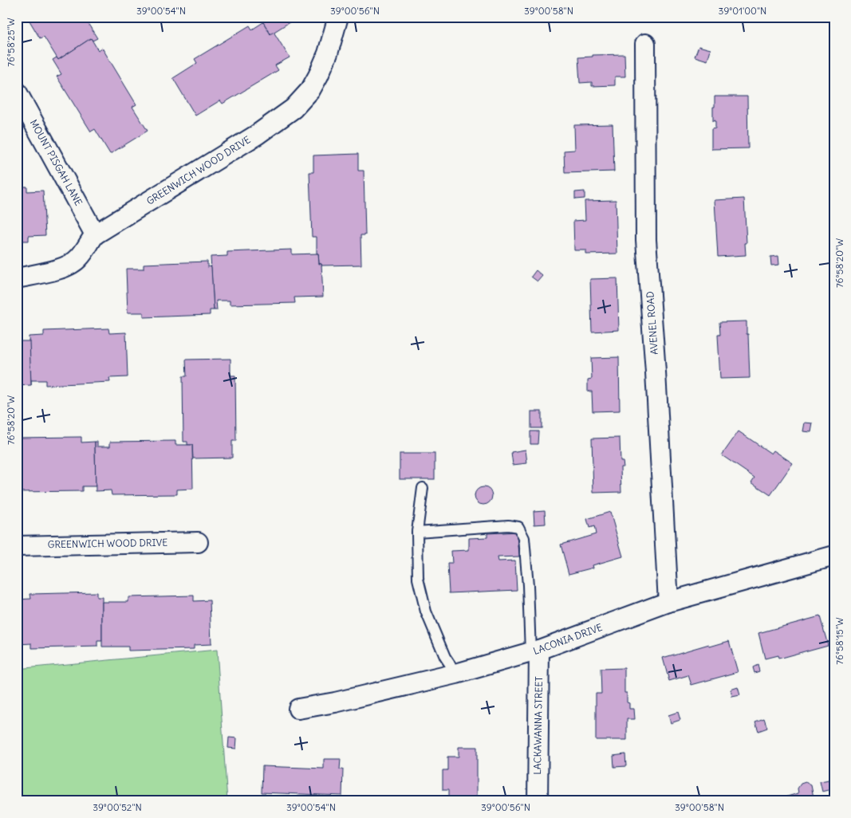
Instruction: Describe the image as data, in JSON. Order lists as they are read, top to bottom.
{
  "streets": {
    "street": [
      "MOUNT PISGAH LANE",
      "GREENWICH WOOD DRIVE",
      "AVENEL ROAD",
      "LACONIA DRIVE",
      "LACKAWANNA STREET"
    ]
  },
  "crossings": [
    ["MOUNT PISGAH LANE", "GREENWICH WOOD DRIVE"],
    ["AVENEL ROAD", "LACONIA DRIVE"],
    ["LACONIA DRIVE", "LACKAWANNA STREET"]
  ],
  "coordinates": [
    "39°00'54\"N",
    "39°00'56\"N",
    "39°00'58\"N",
    "39°01'00\"N",
    "76°58'25\"W",
    "76°58'20\"W",
    "76°58'15\"W",
    "39°00'52\"N"
  ]
}
